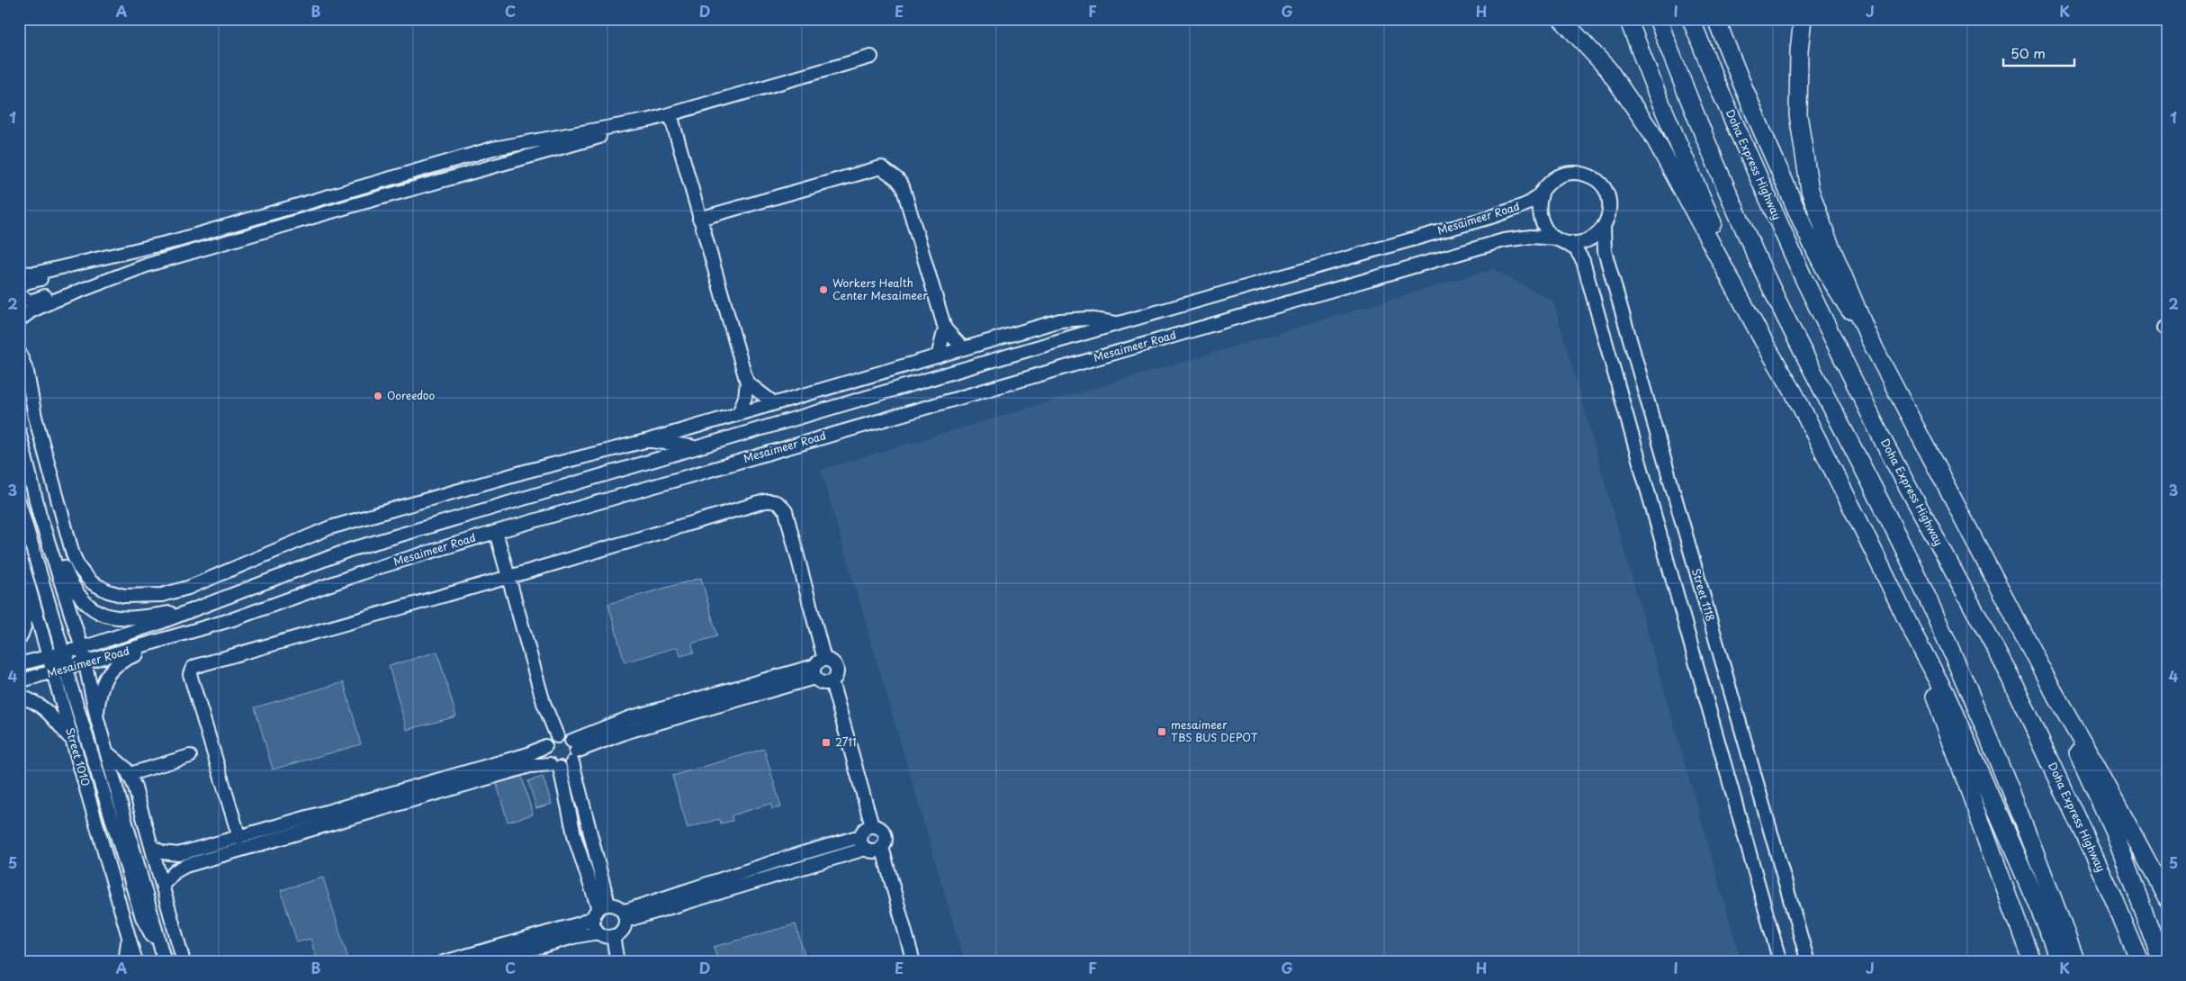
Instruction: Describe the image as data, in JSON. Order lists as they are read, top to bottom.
{
  "streets": {
    "highway": ["Doha Express Highway"],
    "street": ["Mesaimeer Road", "Street 1118", "Street 1010"]
  },
  "crossings": [
    ["Mesaimeer Road", "Street 1118"],
    ["Mesaimeer Road", "Street 1010"]
  ],
  "places": {
    "other": ["Workers Health Center Mesaimeer", "Ooreedoo"],
    "transit": ["mesaimeer TBS BUS DEPOT", "2711"]
  },
  "scale_bar": "50 m",
  "grid": {
    "columns": [
      "A",
      "B",
      "C",
      "D",
      "E",
      "F",
      "G",
      "H",
      "I",
      "J",
      "K"
    ],
    "rows": [
      "1",
      "2",
      "3",
      "4",
      "5"
    ]
  }
}
